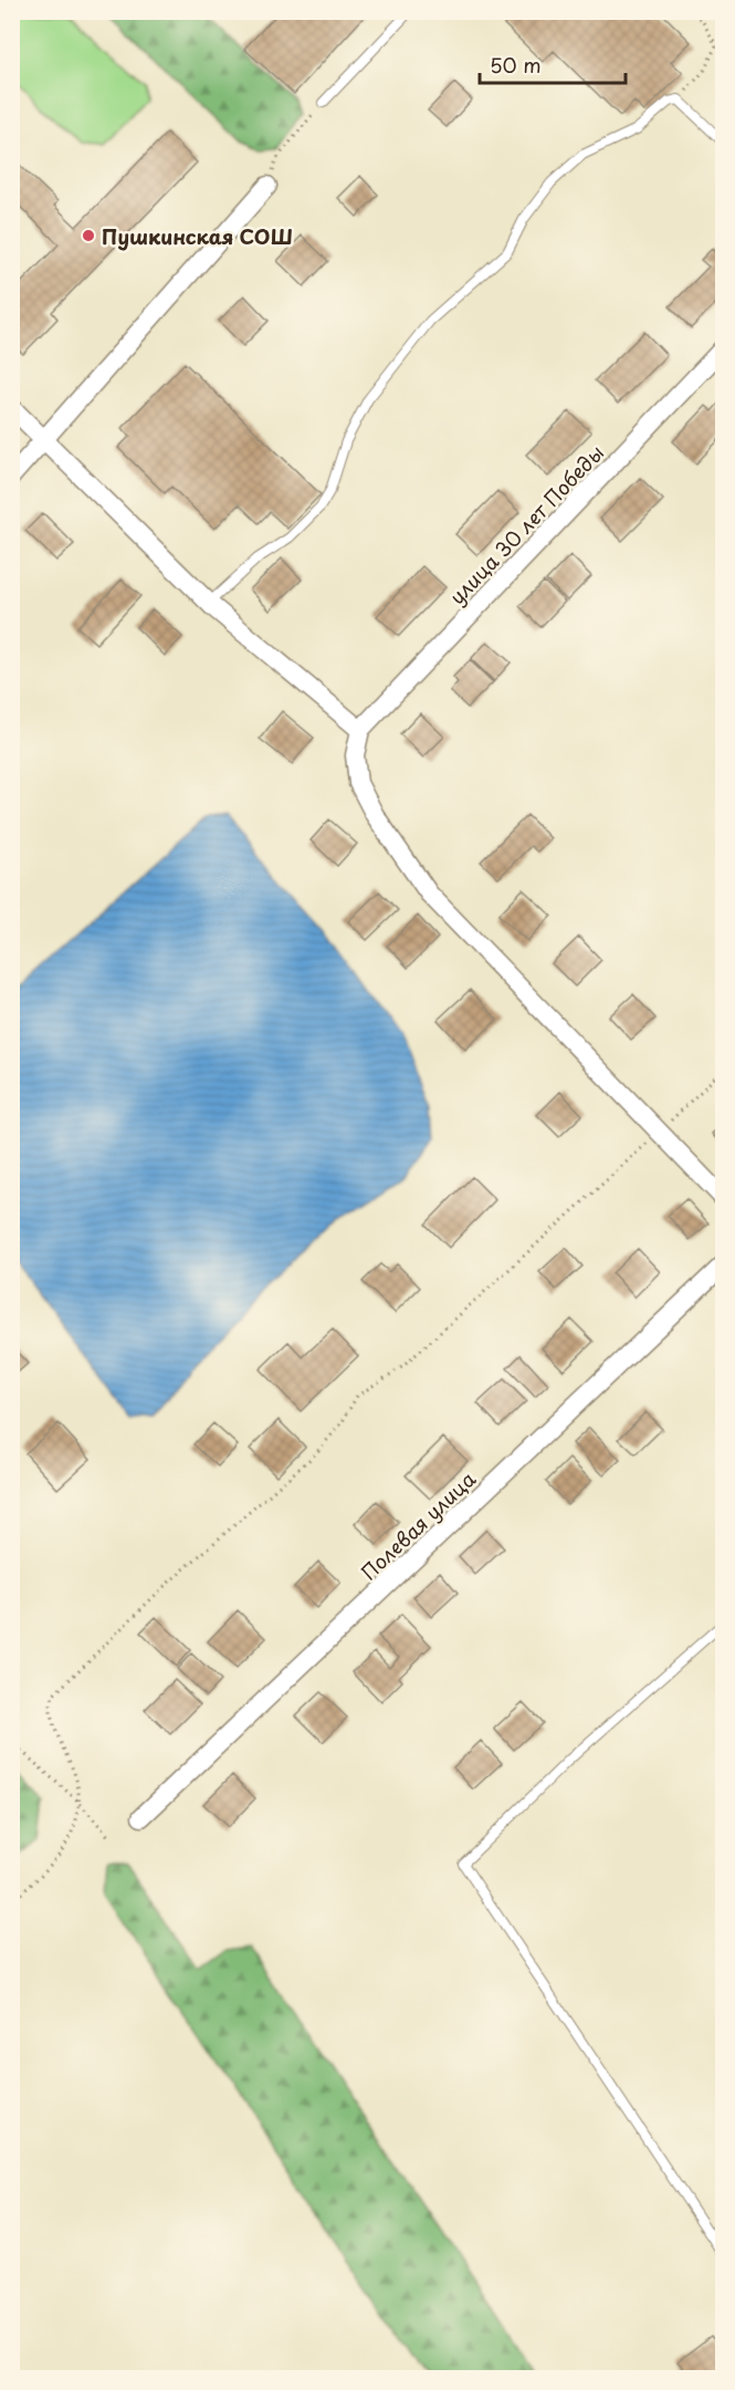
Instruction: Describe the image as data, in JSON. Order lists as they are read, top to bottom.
{
  "streets": {
    "street": ["улица 30 лет Победы", "Полевая улица"]
  },
  "places": ["Пушкинская СОШ"],
  "scale_bar": "50 m"
}
